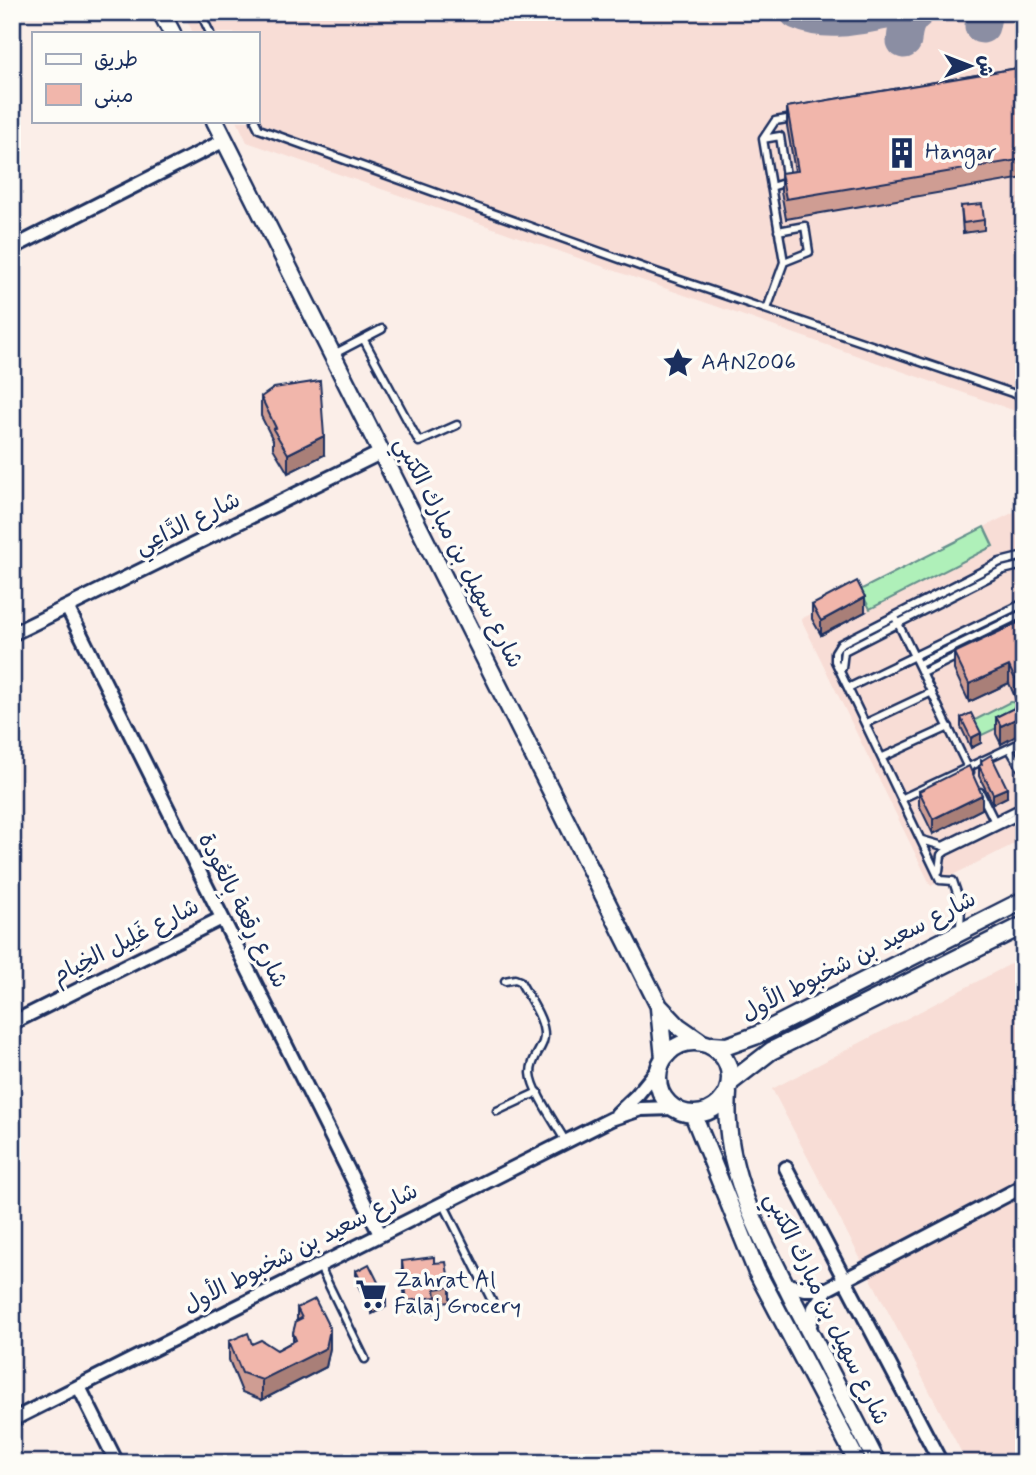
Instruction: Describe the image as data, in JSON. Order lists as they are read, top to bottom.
{
  "streets": {
    "street": [
      "شارع الدَّاعِي",
      "شارع سهيل بن مبارك الكتبي",
      "شارع رِقعة بِالعُودة",
      "شارع غَلِيل الخِيام",
      "شارع سعيد بن شخبوط الأول"
    ]
  },
  "crossings": [
    ["شارع الدَّاعِي", "شارع سهيل بن مبارك الكتبي"],
    ["شارع الدَّاعِي", "شارع رِقعة بِالعُودة"],
    ["شارع سهيل بن مبارك الكتبي", "شارع سعيد بن شخبوط الأول"],
    ["شارع رِقعة بِالعُودة", "شارع غَلِيل الخِيام"],
    ["شارع رِقعة بِالعُودة", "شارع سعيد بن شخبوط الأول"]
  ],
  "places": {
    "building": ["Hangar"],
    "place": ["AAN2006"],
    "supermarket": ["Zahrat Al Falaj Grocery"]
  },
  "legend": ["طريق", "مبنى"],
  "north": "right"
}
